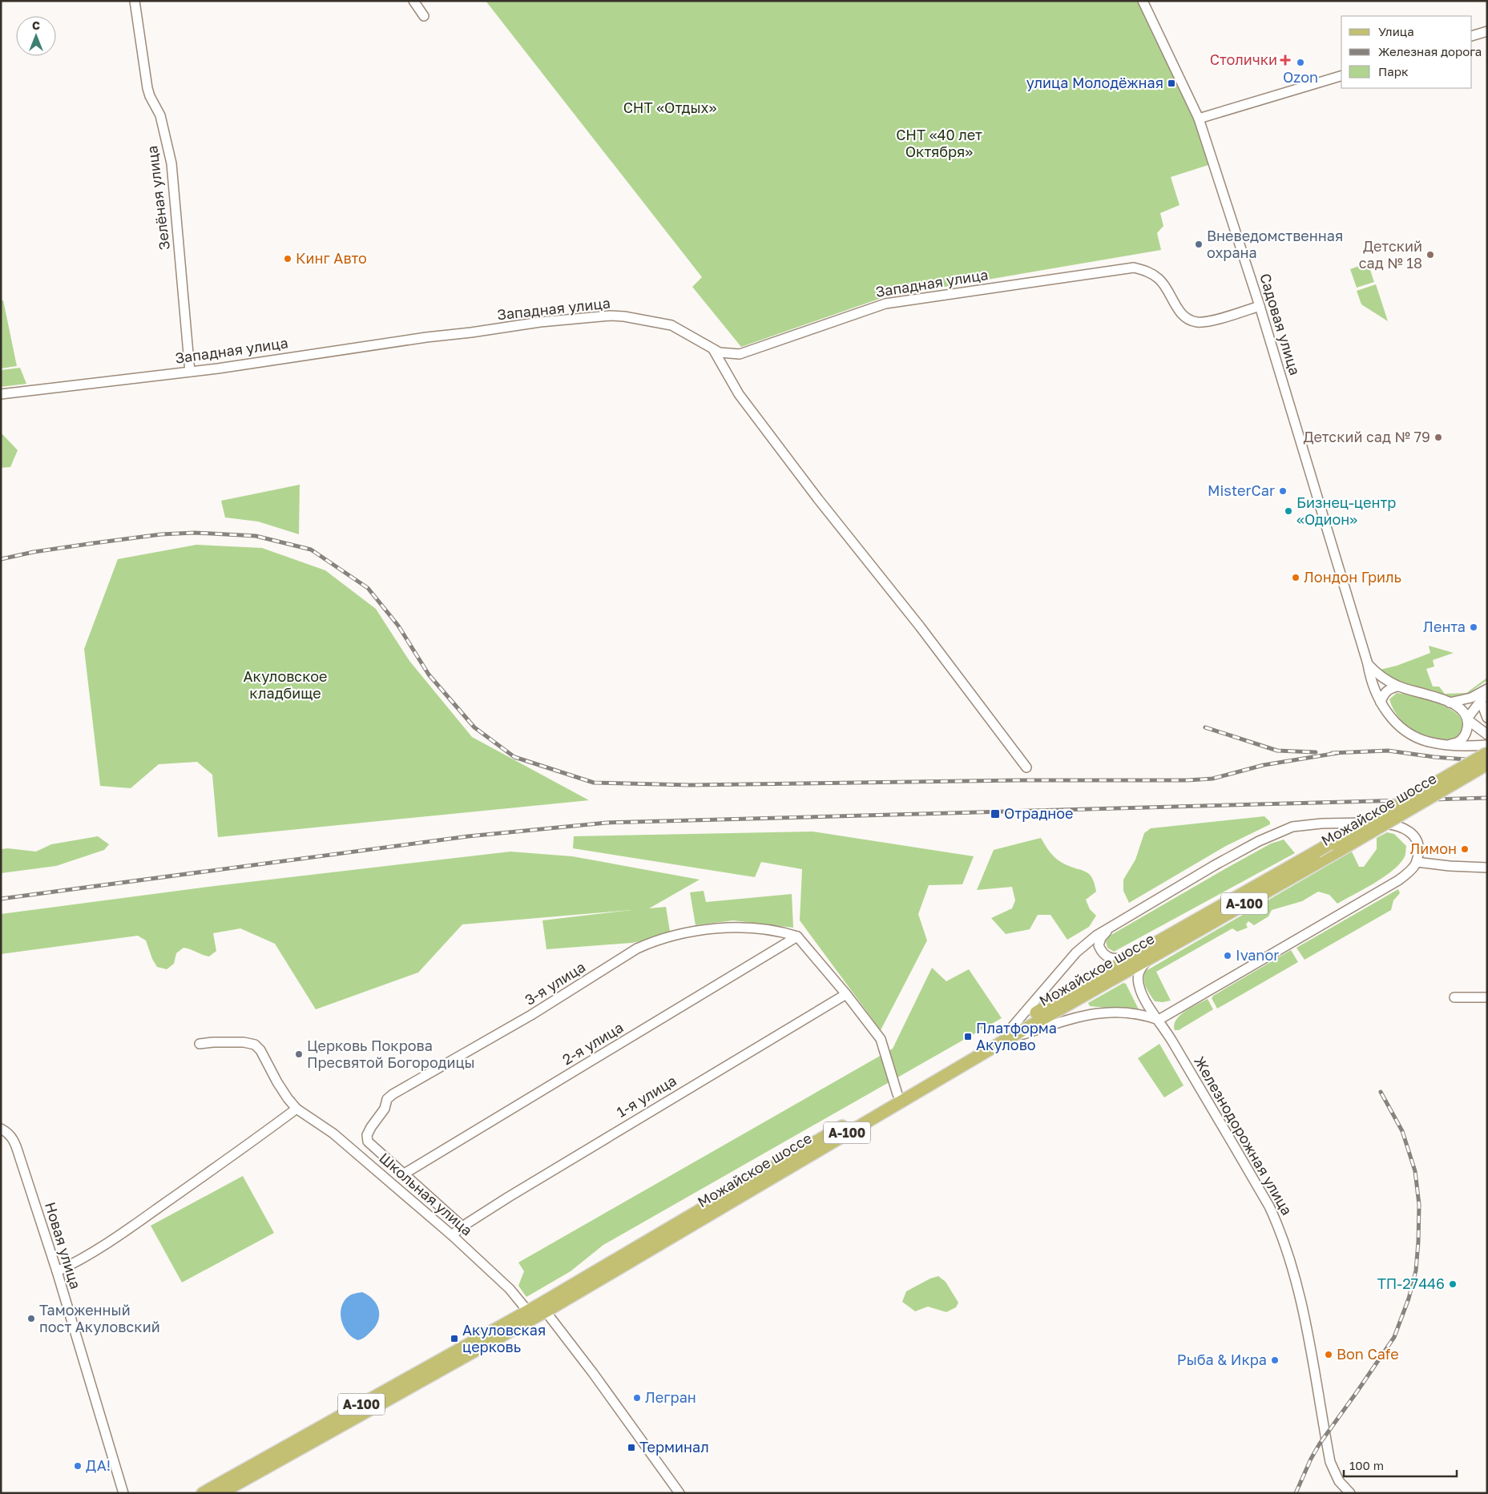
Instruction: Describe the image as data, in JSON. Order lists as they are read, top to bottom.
{
  "streets": {
    "main road": ["Можайское шоссе", "А-100"],
    "street": [
      "Зелёная улица",
      "Западная улица",
      "Садовая улица",
      "3-я улица",
      "2-я улица",
      "1-я улица",
      "Железнодорожная улица",
      "Школьная улица",
      "Новая улица"
    ]
  },
  "crossings": [
    ["Зелёная улица", "Западная улица"],
    ["Западная улица", "Садовая улица"],
    ["Можайское шоссе", "А-100"],
    ["Можайское шоссе", "Железнодорожная улица"],
    ["Можайское шоссе", "Школьная улица"],
    ["А-100", "Школьная улица"],
    ["3-я улица", "2-я улица"],
    ["1-я улица", "Школьная улица"]
  ],
  "parks": ["СНТ «Отдых»", "СНТ «40 лет Октября»", "Акуловское кладбище"],
  "places": {
    "health": ["Столички"],
    "other": [
      "Ozon",
      "Вневедомственная охрана",
      "Детский сад № 18",
      "Кинг Авто",
      "Детский сад № 79",
      "MisterCar",
      "Бизнец-центр «Одион»",
      "Лондон Гриль",
      "Лента",
      "Лимон",
      "Ivanor",
      "Церковь Покрова Пресвятой Богородицы",
      "ТП-27446",
      "Таможенный пост Акуловский",
      "Bon Cafe",
      "Рыба & Икра",
      "Легран",
      "ДА!"
    ],
    "transit": [
      "улица Молодёжная",
      "Отрадное",
      "Платформа Акулово",
      "Акуловская церковь",
      "Терминал"
    ]
  },
  "legend": ["Улица", "Железная дорога", "Парк"],
  "scale_bar": "100 m",
  "north": "top"
}
